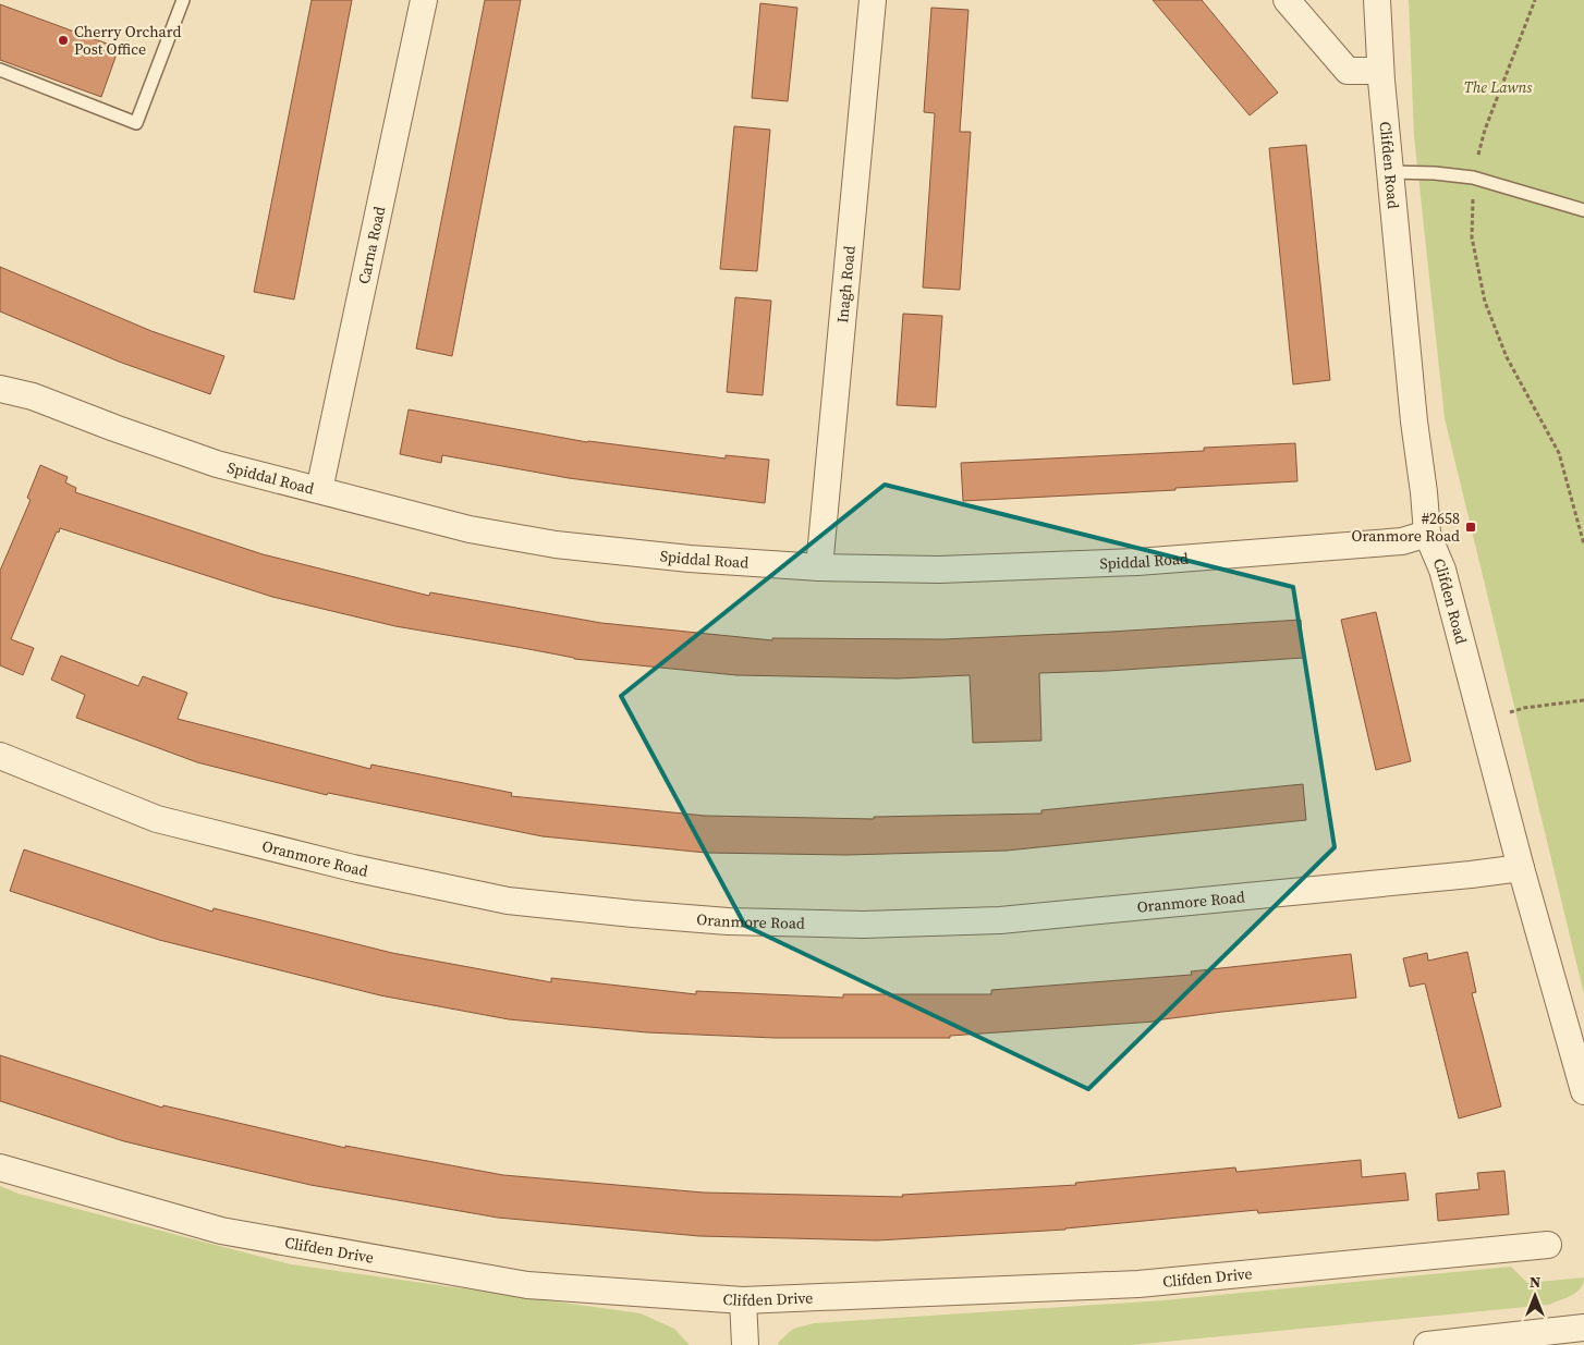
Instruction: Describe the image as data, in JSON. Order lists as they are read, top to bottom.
{
  "streets": {
    "street": [
      "Clifden Road",
      "Carna Road",
      "Inagh Road",
      "Spiddal Road",
      "Oranmore Road",
      "Clifden Drive"
    ]
  },
  "crossings": [
    ["Clifden Road", "Spiddal Road"],
    ["Clifden Road", "Oranmore Road"],
    ["Carna Road", "Spiddal Road"],
    ["Inagh Road", "Spiddal Road"]
  ],
  "parks": ["The Lawns"],
  "places": {
    "other": ["Cherry Orchard Post Office"],
    "transit": ["#2658 Oranmore Road"]
  },
  "north": "top"
}
